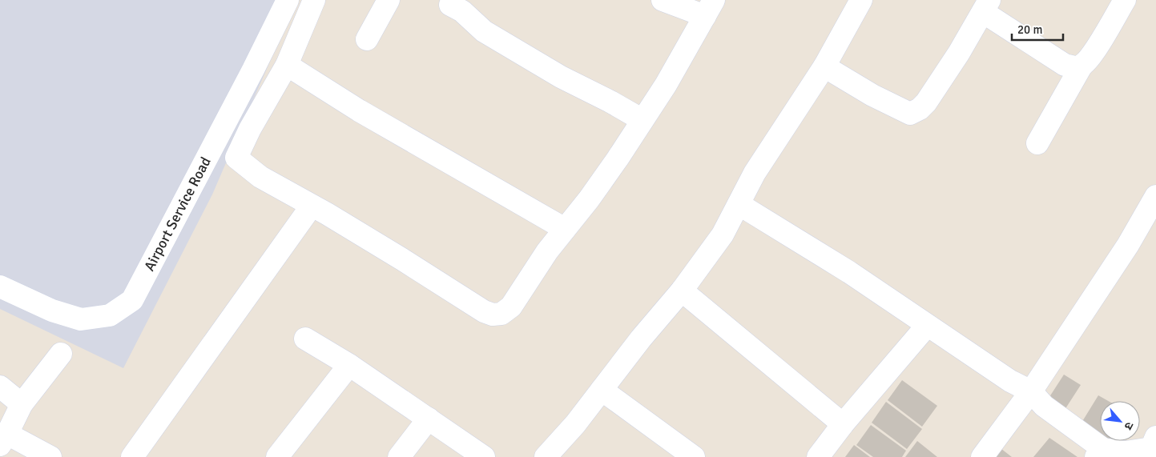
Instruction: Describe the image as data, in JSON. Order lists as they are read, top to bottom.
{
  "streets": {
    "street": ["Airport Service Road"]
  },
  "scale_bar": "20 m",
  "north": "bottom right"
}
